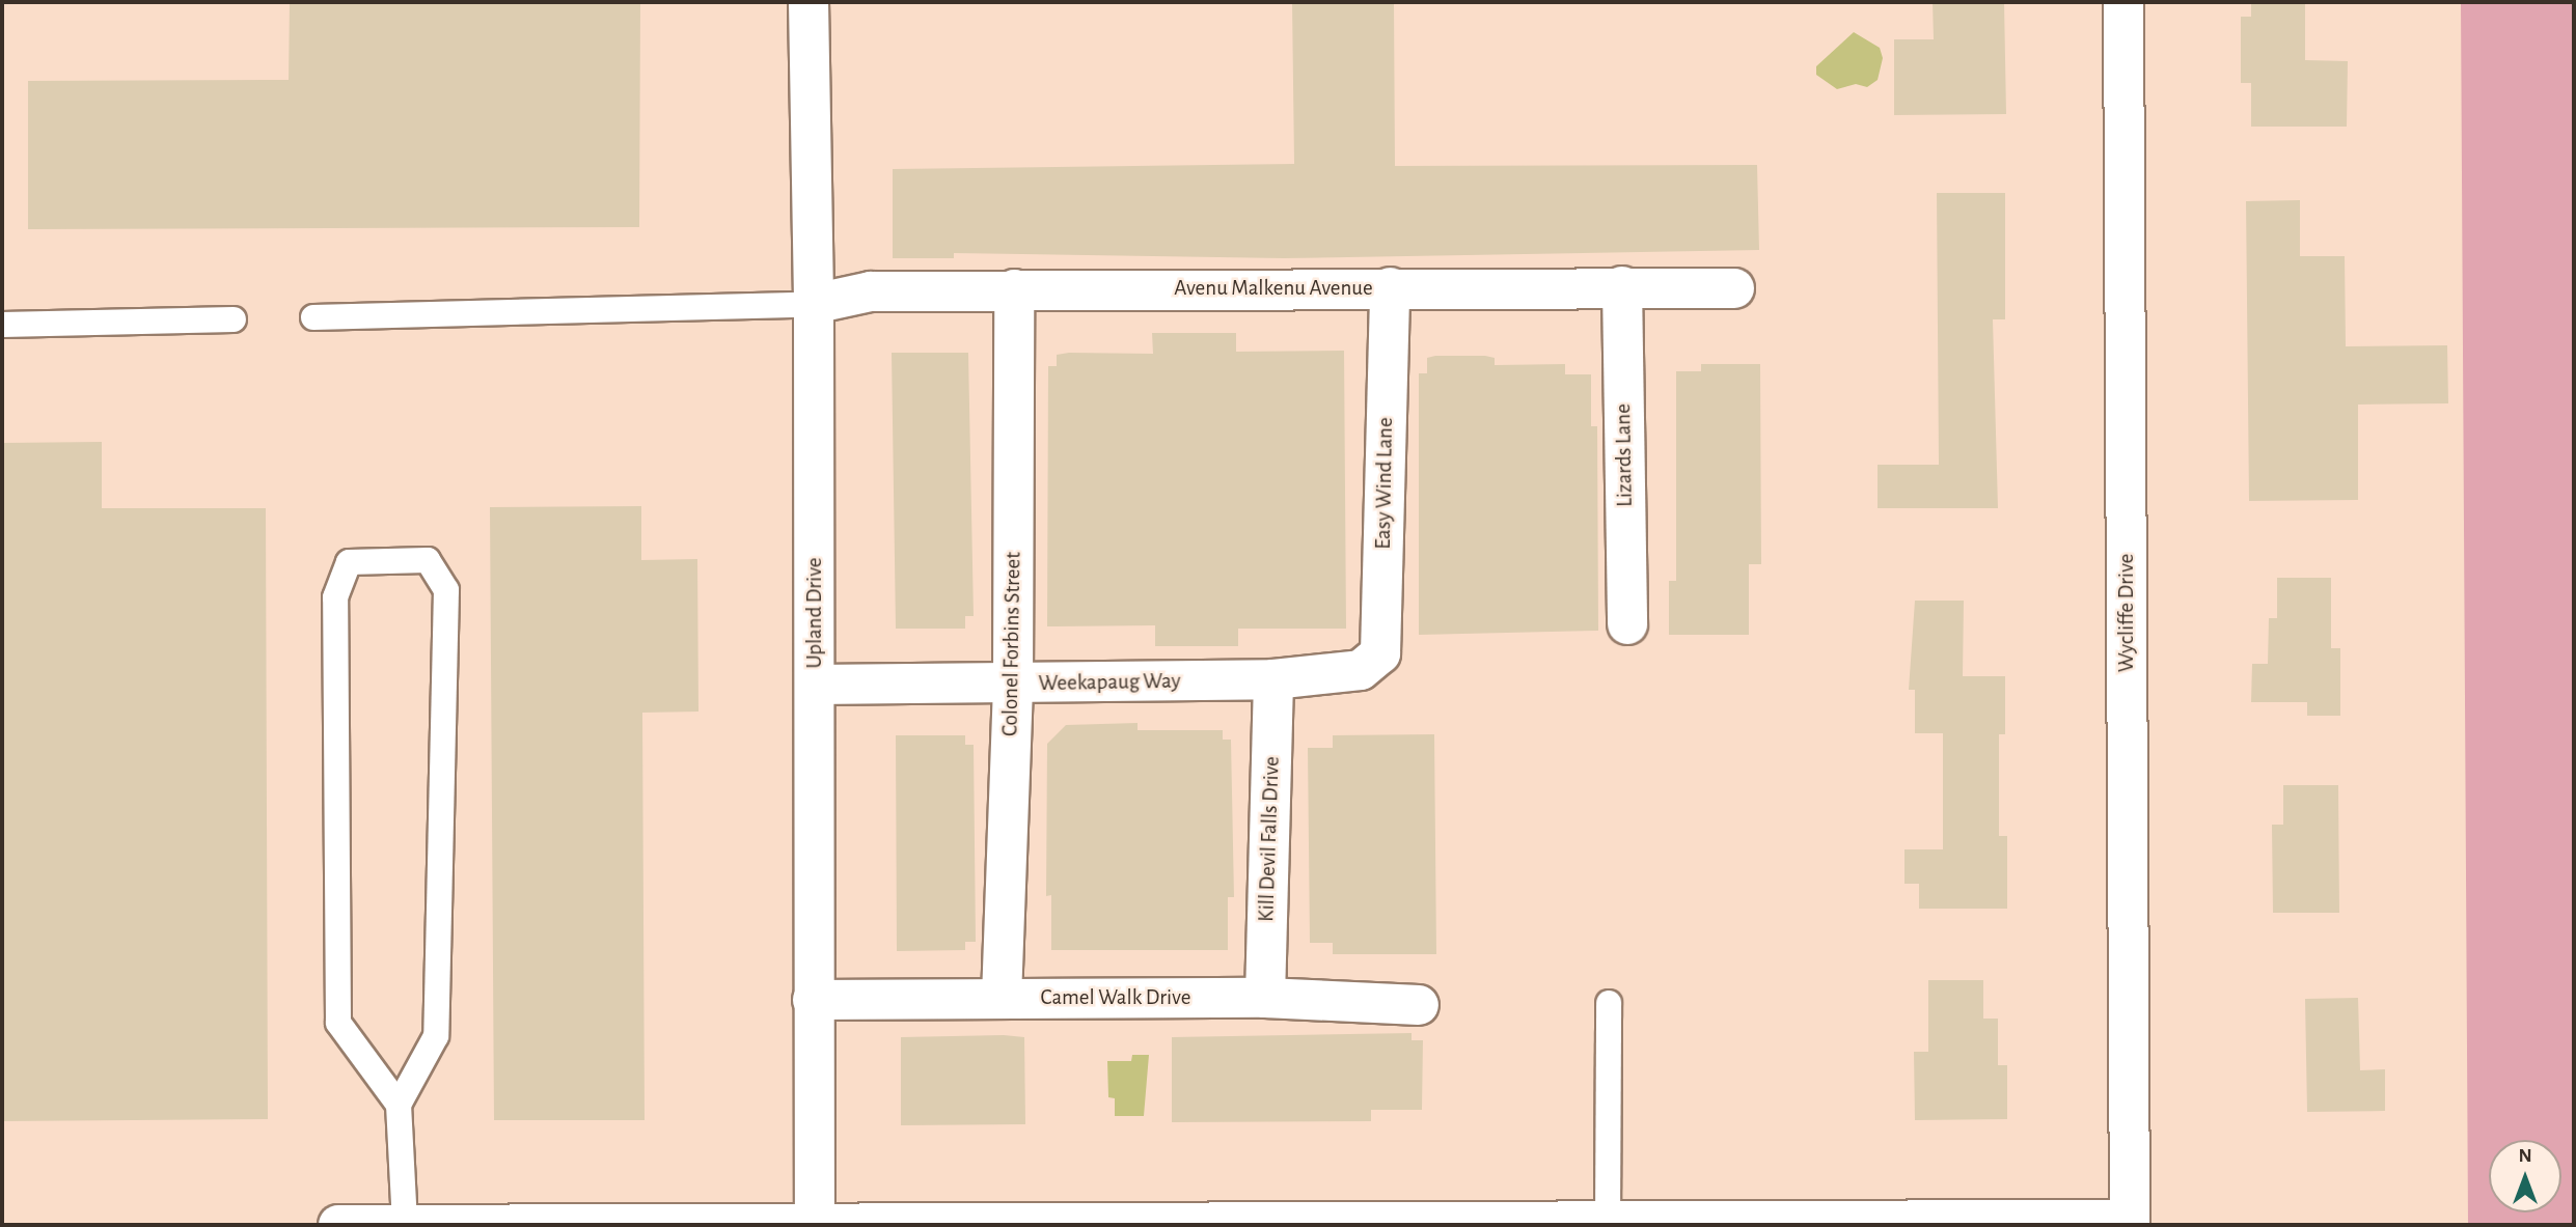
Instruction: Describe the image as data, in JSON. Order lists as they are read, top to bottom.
{
  "streets": {
    "street": [
      "Avenu Malkenu Avenue",
      "Lizards Lane",
      "Easy Wind Lane",
      "Upland Drive",
      "Wycliffe Drive",
      "Colonel Forbins Street",
      "Weekapaug Way",
      "Kill Devil Falls Drive",
      "Camel Walk Drive"
    ]
  },
  "crossings": [
    ["Avenu Malkenu Avenue", "Lizards Lane"],
    ["Avenu Malkenu Avenue", "Easy Wind Lane"],
    ["Avenu Malkenu Avenue", "Upland Drive"],
    ["Avenu Malkenu Avenue", "Colonel Forbins Street"],
    ["Easy Wind Lane", "Weekapaug Way"],
    ["Upland Drive", "Weekapaug Way"],
    ["Upland Drive", "Camel Walk Drive"],
    ["Colonel Forbins Street", "Weekapaug Way"],
    ["Colonel Forbins Street", "Camel Walk Drive"],
    ["Weekapaug Way", "Kill Devil Falls Drive"],
    ["Kill Devil Falls Drive", "Camel Walk Drive"]
  ],
  "north": "top"
}
